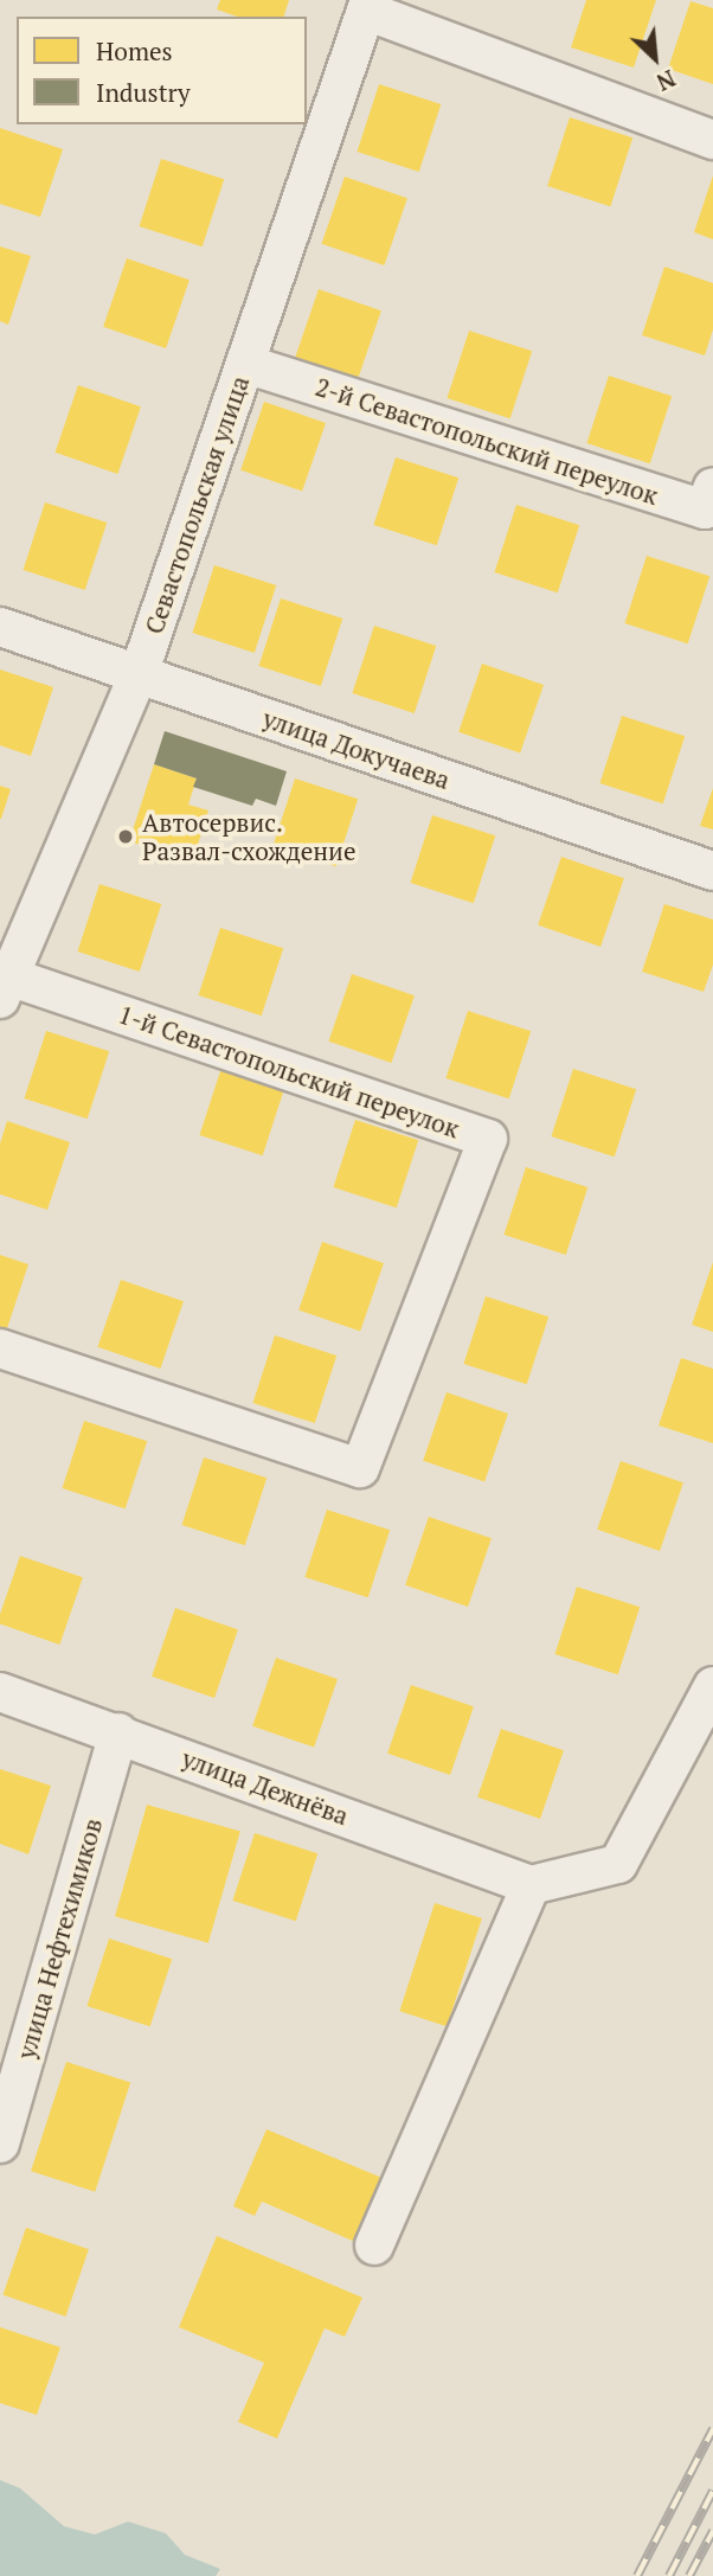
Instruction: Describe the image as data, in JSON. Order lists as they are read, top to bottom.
{
  "streets": {
    "street": [
      "2-й Севастопольский переулок",
      "Севастопольская улица",
      "улица Докучаева",
      "1-й Севастопольский переулок",
      "улица Дежнёва",
      "улица Нефтехимиков"
    ]
  },
  "crossings": [
    ["2-й Севастопольский переулок", "Севастопольская улица"],
    ["Севастопольская улица", "улица Докучаева"],
    ["Севастопольская улица", "1-й Севастопольский переулок"],
    ["улица Дежнёва", "улица Нефтехимиков"]
  ],
  "places": ["Автосервис. Развал-схождение"],
  "legend": ["Homes", "Industry"],
  "north": "bottom right"
}
